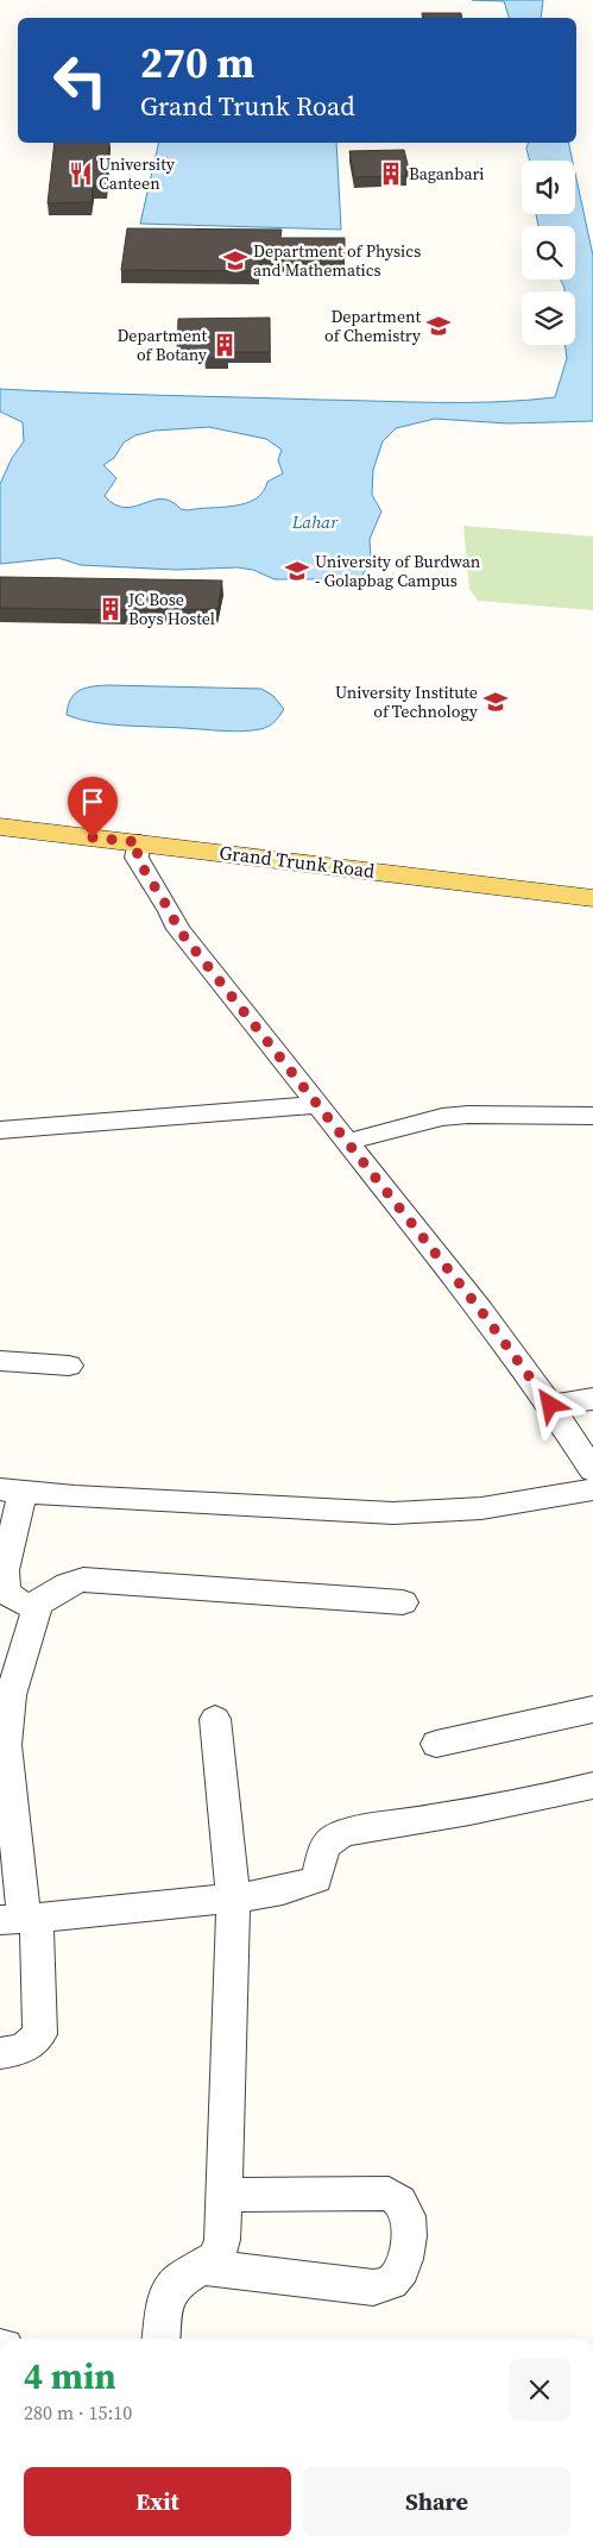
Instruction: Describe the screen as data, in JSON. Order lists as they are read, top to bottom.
{
  "streets": {
    "main road": ["Grand Trunk Road"]
  },
  "water": ["Lahar"],
  "places": {
    "restaurant": ["University Canteen"],
    "building": ["Baganbari", "Department of Botany", "JC Bose Boys Hostel"],
    "school or university": [
      "Department of Physics and Mathematics",
      "Department of Chemistry",
      "University of Burdwan - Golapbag Campus",
      "University Institute of Technology"
    ]
  },
  "page": {
    "turn": ["270 m", "Grand Trunk Road"],
    "heading": ["4 min", "280 m · 15:10"],
    "buttons": ["Exit", "Share"]
  }
}
